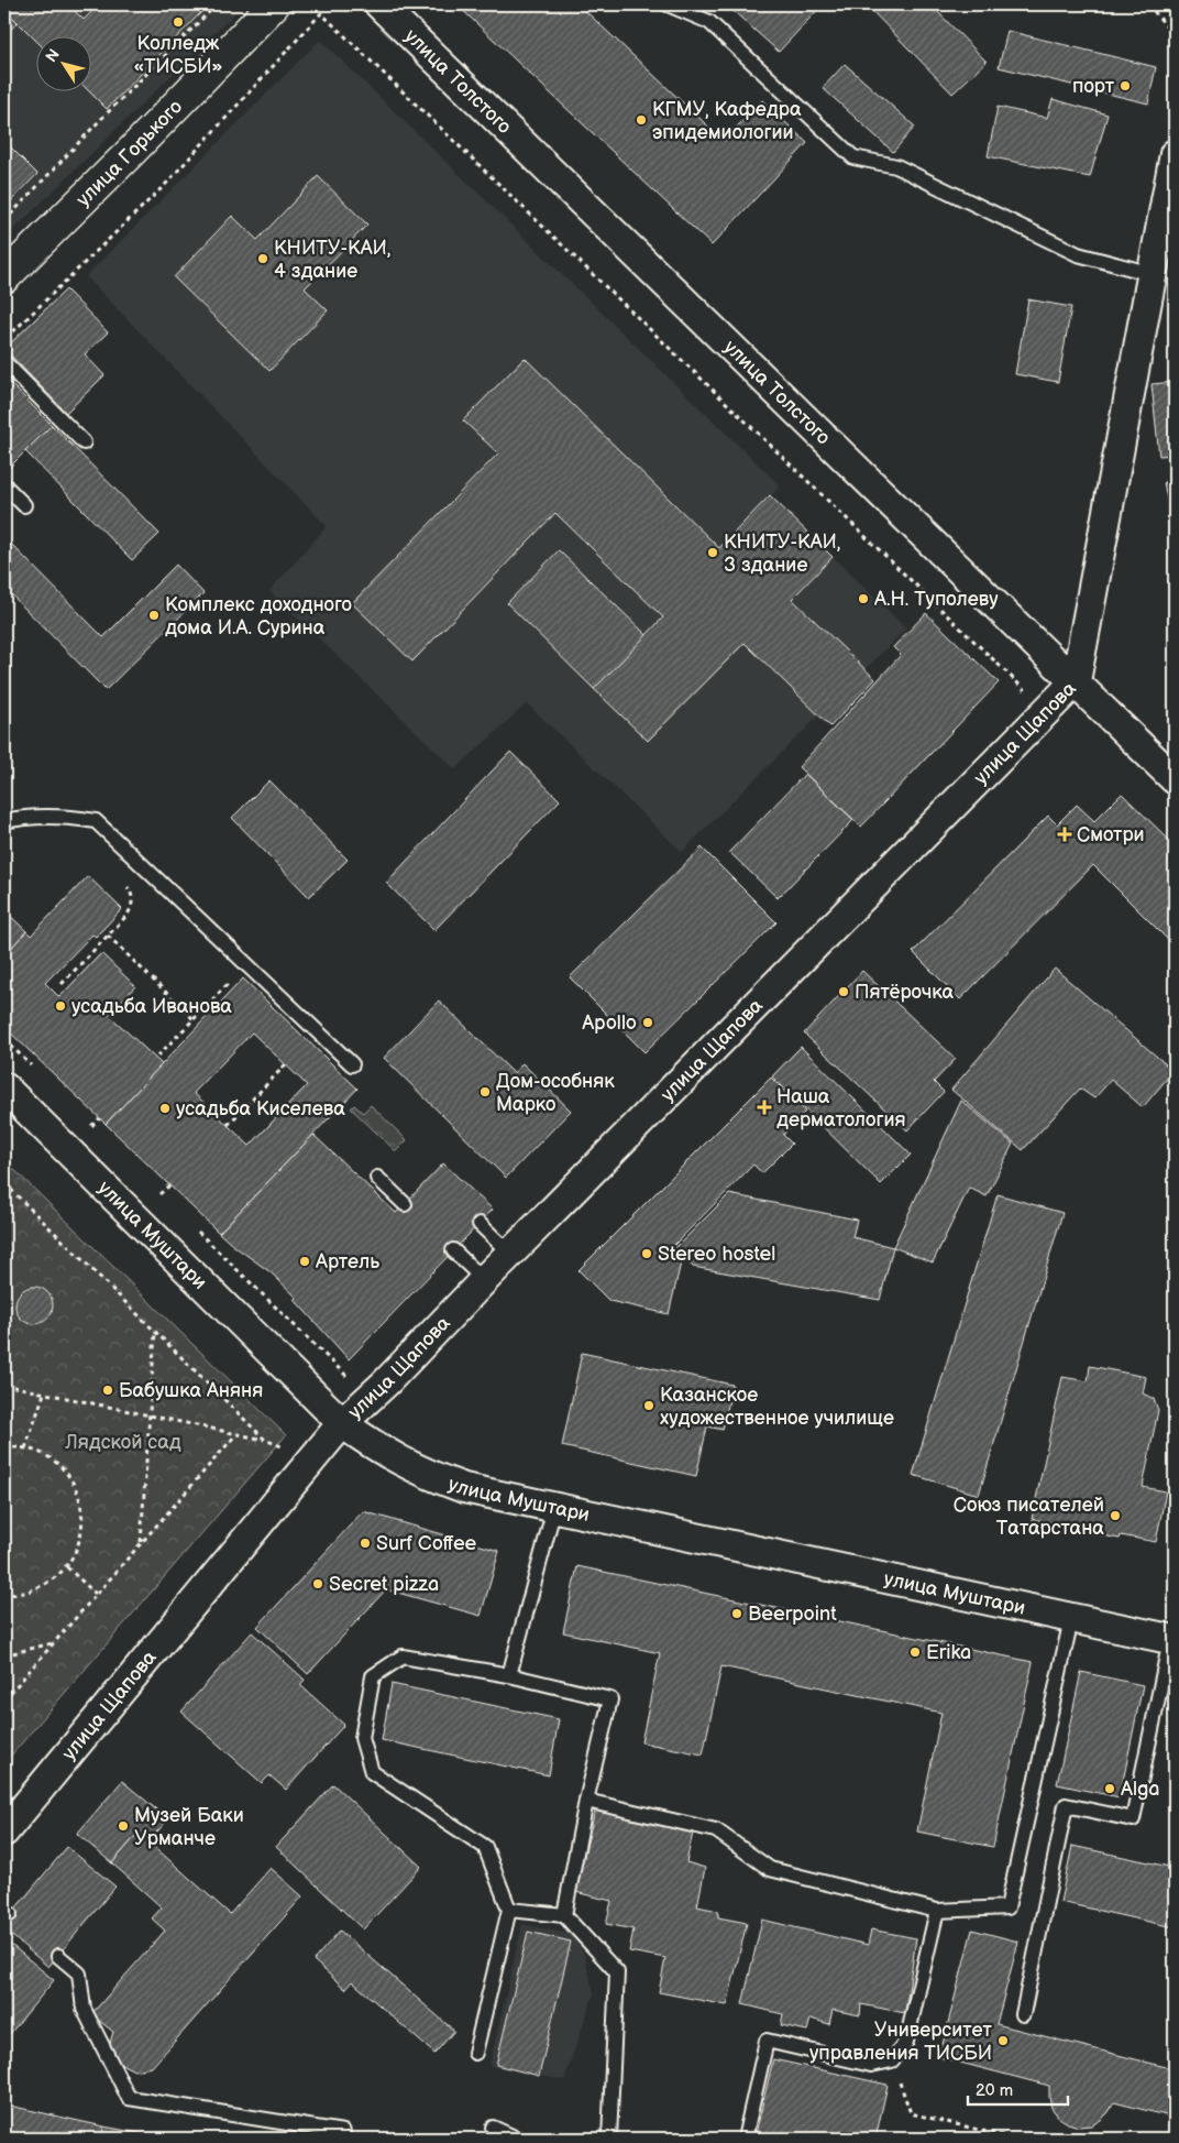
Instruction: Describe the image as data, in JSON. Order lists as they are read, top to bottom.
{
  "streets": {
    "main road": ["улица Горького"],
    "street": ["улица Толстого", "улица Щапова", "улица Муштари"]
  },
  "crossings": [
    ["улица Толстого", "улица Щапова"],
    ["улица Щапова", "улица Муштари"]
  ],
  "parks": ["Лядской сад"],
  "places": {
    "other": [
      "Колледж «ТИСБИ»",
      "порт",
      "КГМУ, Кафедра эпидемиологии",
      "КНИТУ-КАИ, 4 здание",
      "КНИТУ-КАИ, 3 здание",
      "А.Н. Туполеву",
      "Комплекс доходного дома И.А. Сурина",
      "Пятёрочка",
      "усадьба Иванова",
      "Apollo",
      "Дом-особняк Марко",
      "усадьба Киселева",
      "Stereo hostel",
      "Артель",
      "Бабушка Аняня",
      "Казанское художественное училище",
      "Союз писателей Татарстана",
      "Surf Coffee",
      "Secret pizza",
      "Beerpoint",
      "Erika",
      "Alga",
      "Музей Баки Урманче",
      "Университет управления ТИСБИ"
    ],
    "health": ["Смотри", "Наша дерматология"]
  },
  "scale_bar": "20 m",
  "north": "top left"
}
